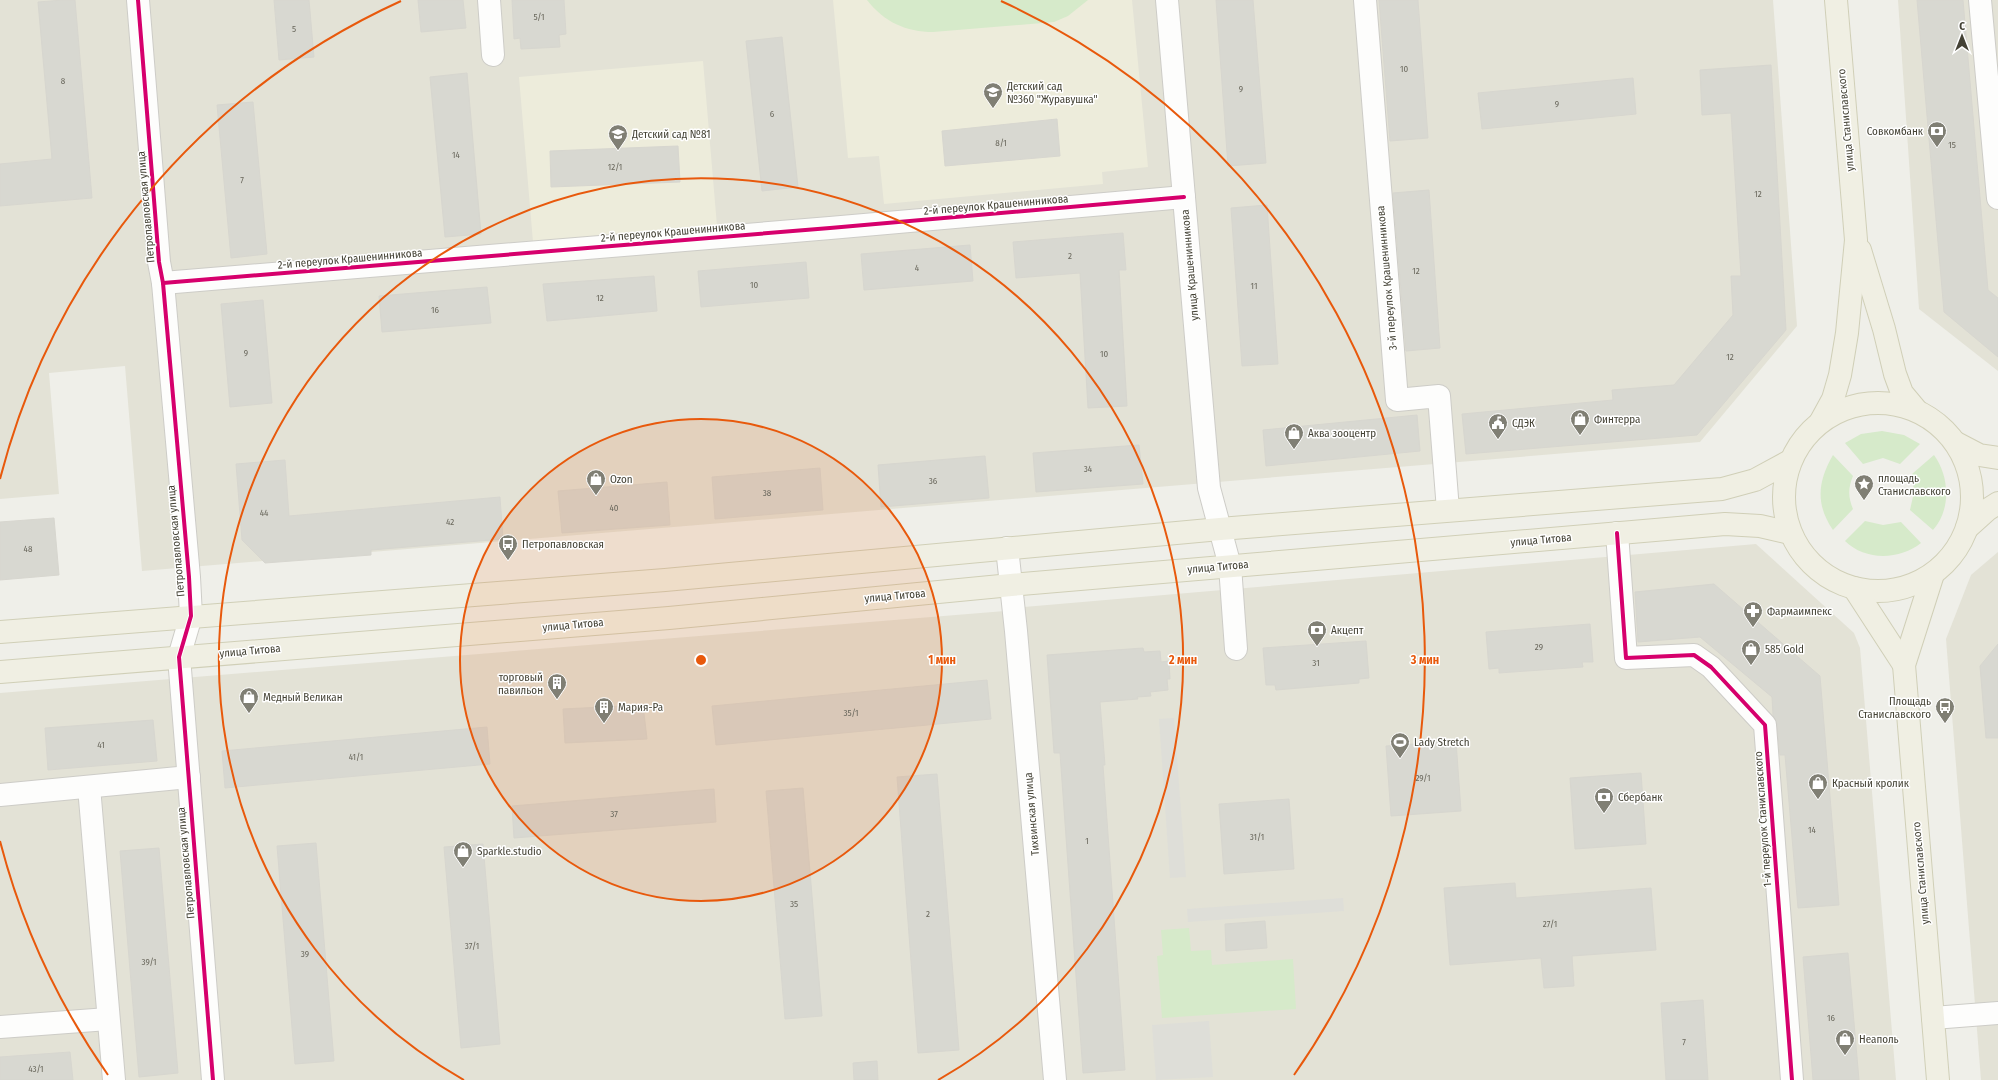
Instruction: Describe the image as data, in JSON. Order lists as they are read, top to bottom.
{
  "streets": {
    "main road": ["улица Станиславского", "улица Титова"],
    "street": [
      "2-й переулок Крашенинникова",
      "Петропавловская улица",
      "улица Крашенинникова",
      "3-й переулок Крашенинникова",
      "Тихвинская улица",
      "1-й переулок Станиславского"
    ]
  },
  "crossings": [
    ["2-й переулок Крашенинникова", "Петропавловская улица"],
    ["2-й переулок Крашенинникова", "улица Крашенинникова"],
    ["Петропавловская улица", "улица Титова"],
    ["улица Крашенинникова", "улица Титова"],
    ["улица Титова", "Тихвинская улица"],
    ["улица Титова", "1-й переулок Станиславского"]
  ],
  "places": {
    "school or university": ["Детский сад №360 \"Журавушка\"", "Детский сад №81"],
    "bank": ["Совкомбанк", "Акцепт", "Сбербанк"],
    "shop": [
      "Финтерра",
      "Аква зооцентр",
      "Ozon",
      "585 Gold",
      "Медный Великан",
      "Красный кролик",
      "Sparkle.studio",
      "Неаполь"
    ],
    "public building": ["СДЭК"],
    "place": ["площадь Станиславского"],
    "bus stop": ["Петропавловская", "Площадь Станиславского"],
    "pharmacy": ["Фармаимпекс"],
    "building": ["торговый павильон", "Мария-Ра"],
    "sports": ["Lady Stretch"]
  },
  "house_numbers": [
    "5/1",
    "5",
    "10",
    "8",
    "9",
    "9",
    "6",
    "8/1",
    "15",
    "14",
    "12/1",
    "7",
    "12",
    "2",
    "4",
    "12",
    "10",
    "11",
    "12",
    "16",
    "9",
    "10",
    "12",
    "34",
    "36",
    "38",
    "40",
    "44",
    "42",
    "48",
    "29",
    "31",
    "35/1",
    "41",
    "41/1",
    "29/1",
    "37",
    "14",
    "31/1",
    "1",
    "35",
    "2",
    "27/1",
    "37/1",
    "39",
    "39/1",
    "16",
    "7",
    "43/1"
  ],
  "north": "top",
  "rings": ["1 мин", "2 мин", "3 мин"]
}
